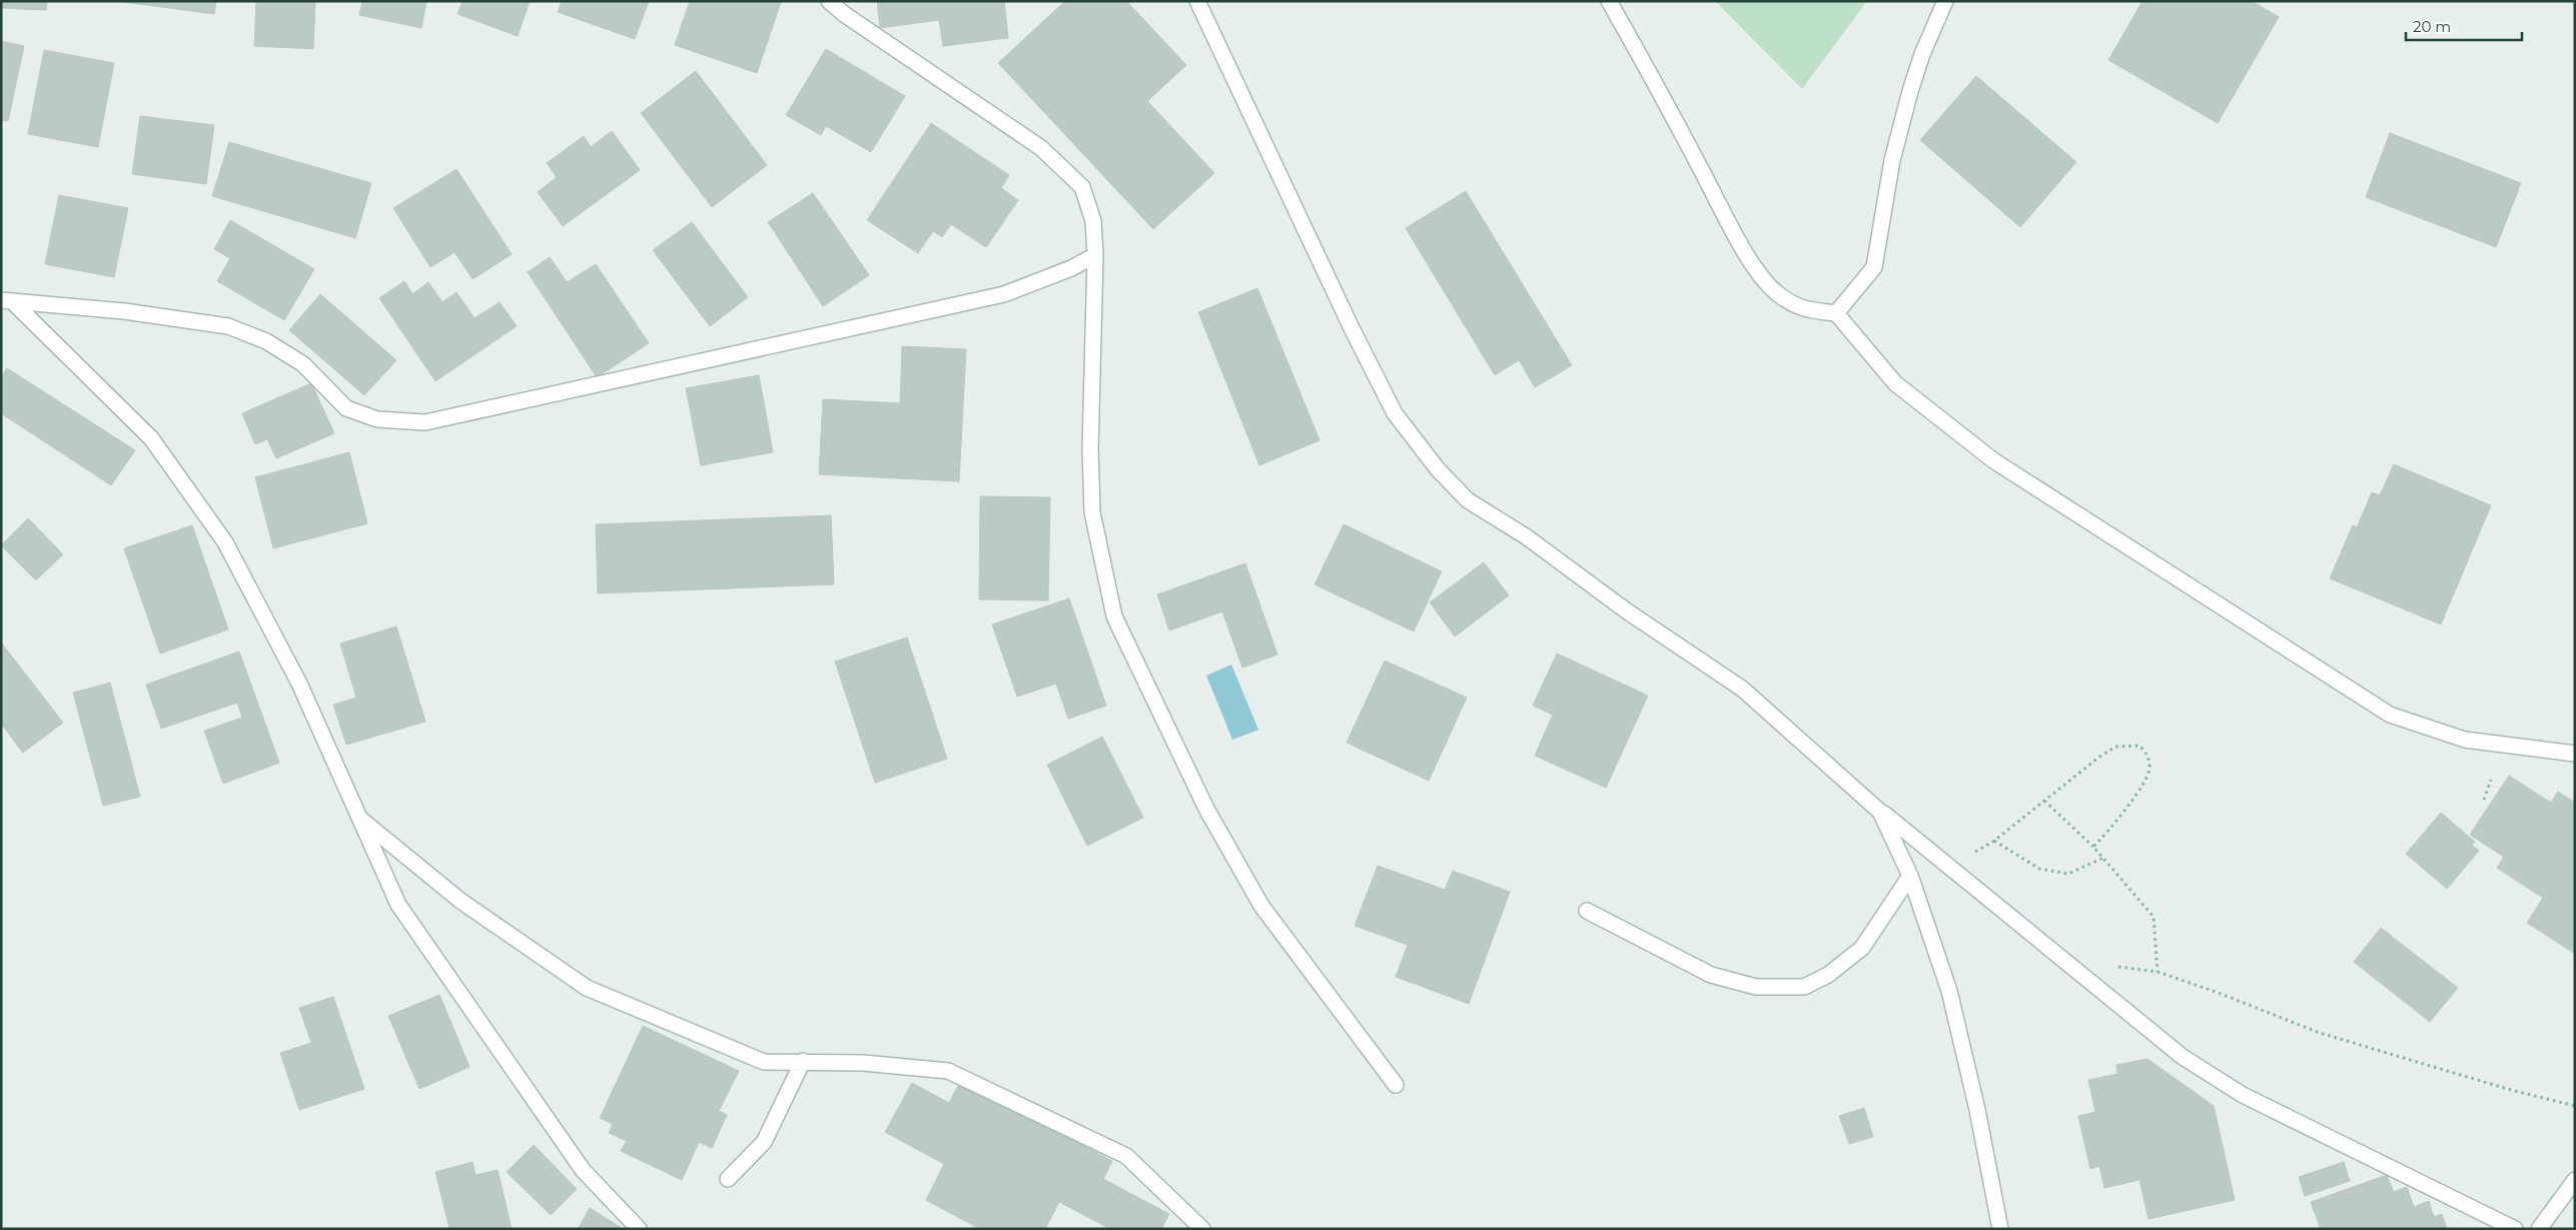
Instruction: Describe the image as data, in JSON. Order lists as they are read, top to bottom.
{
  "scale_bar": "20 m"
}
